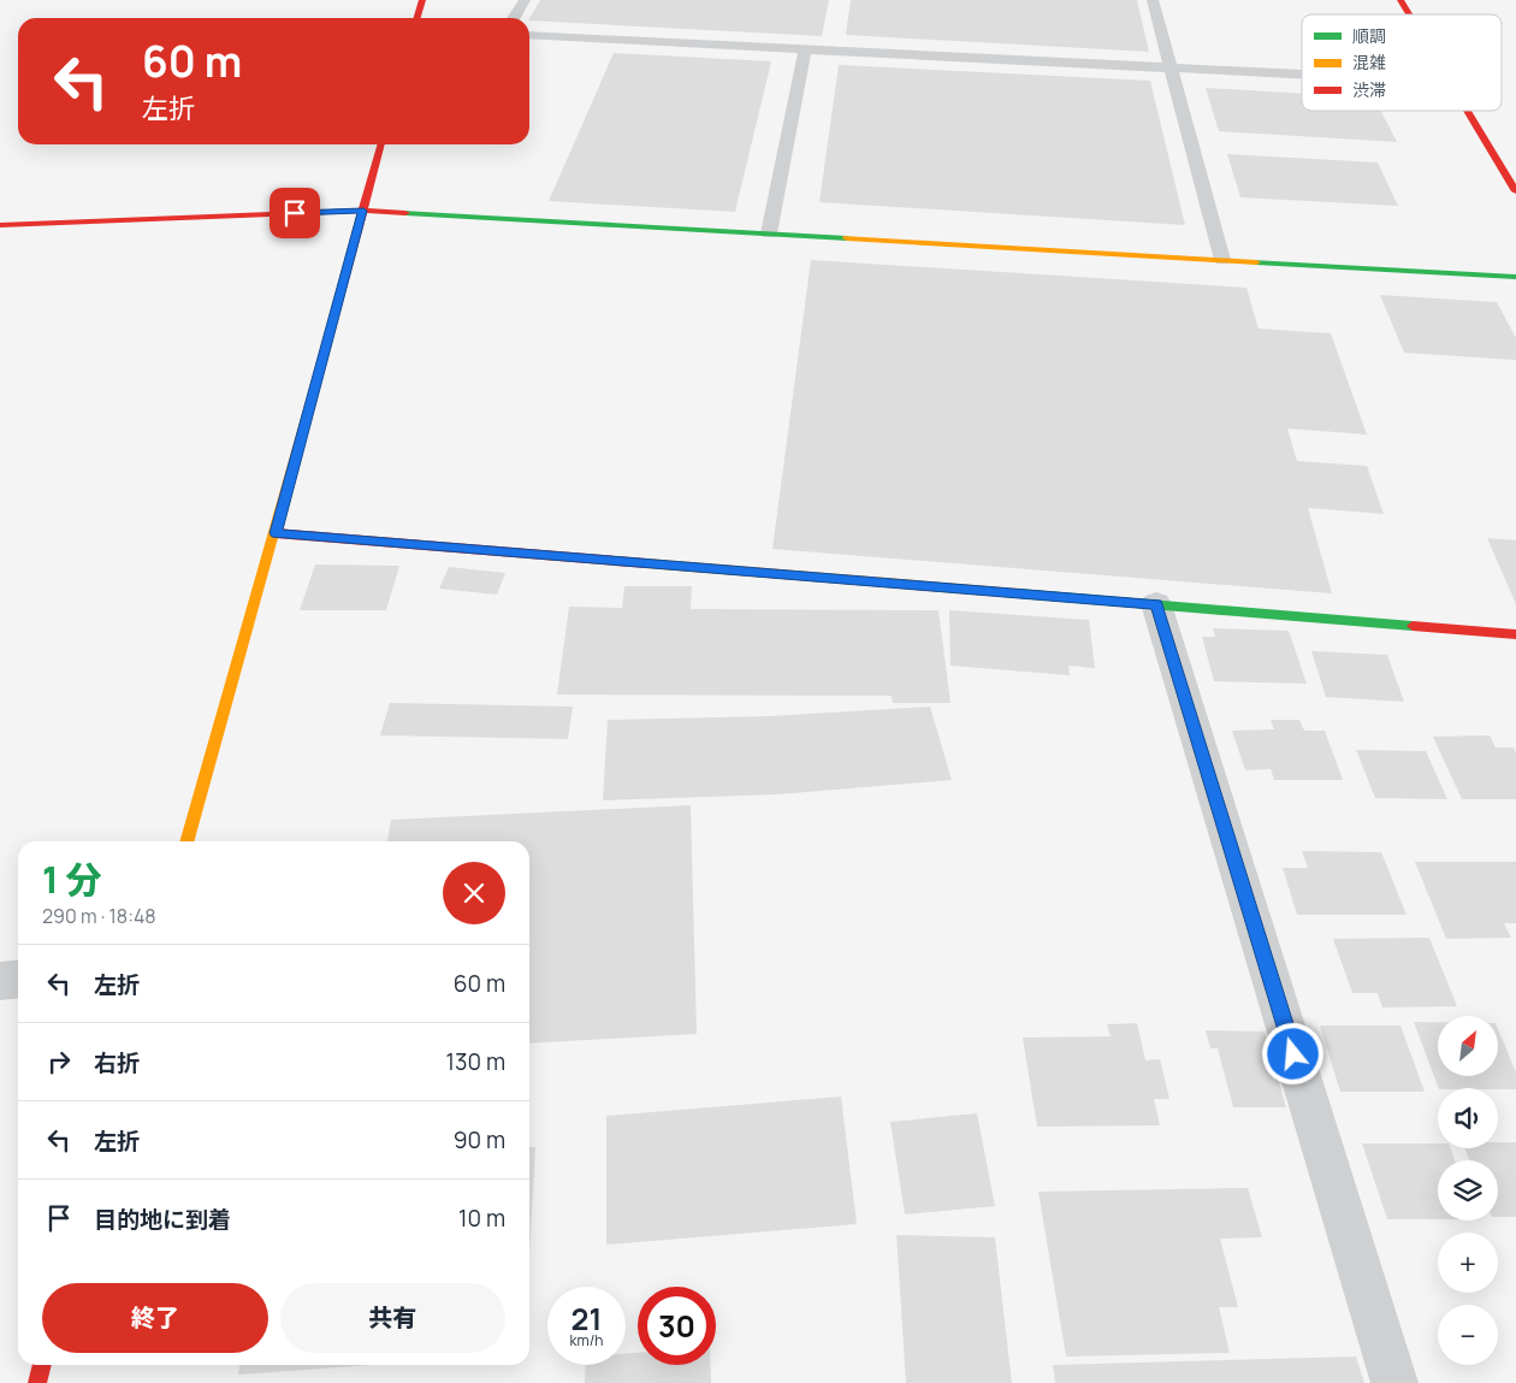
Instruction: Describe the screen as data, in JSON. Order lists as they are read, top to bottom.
{
  "legend": ["順調", "混雑", "渋滞"],
  "north": "top right",
  "page": {
    "turn": ["60 m", "左折"],
    "heading": ["1 分", "290 m · 18:48"],
    "list": [
      {
        "name": "左折",
        "value": "60 m"
      },
      {
        "name": "右折",
        "value": "130 m"
      },
      {
        "name": "左折",
        "value": "90 m"
      },
      {
        "name": "目的地に到着",
        "value": "10 m"
      }
    ],
    "map_buttons": ["+", "−"],
    "buttons": ["終了", "共有"],
    "speed": "21 km/h",
    "limit": "30"
  }
}
